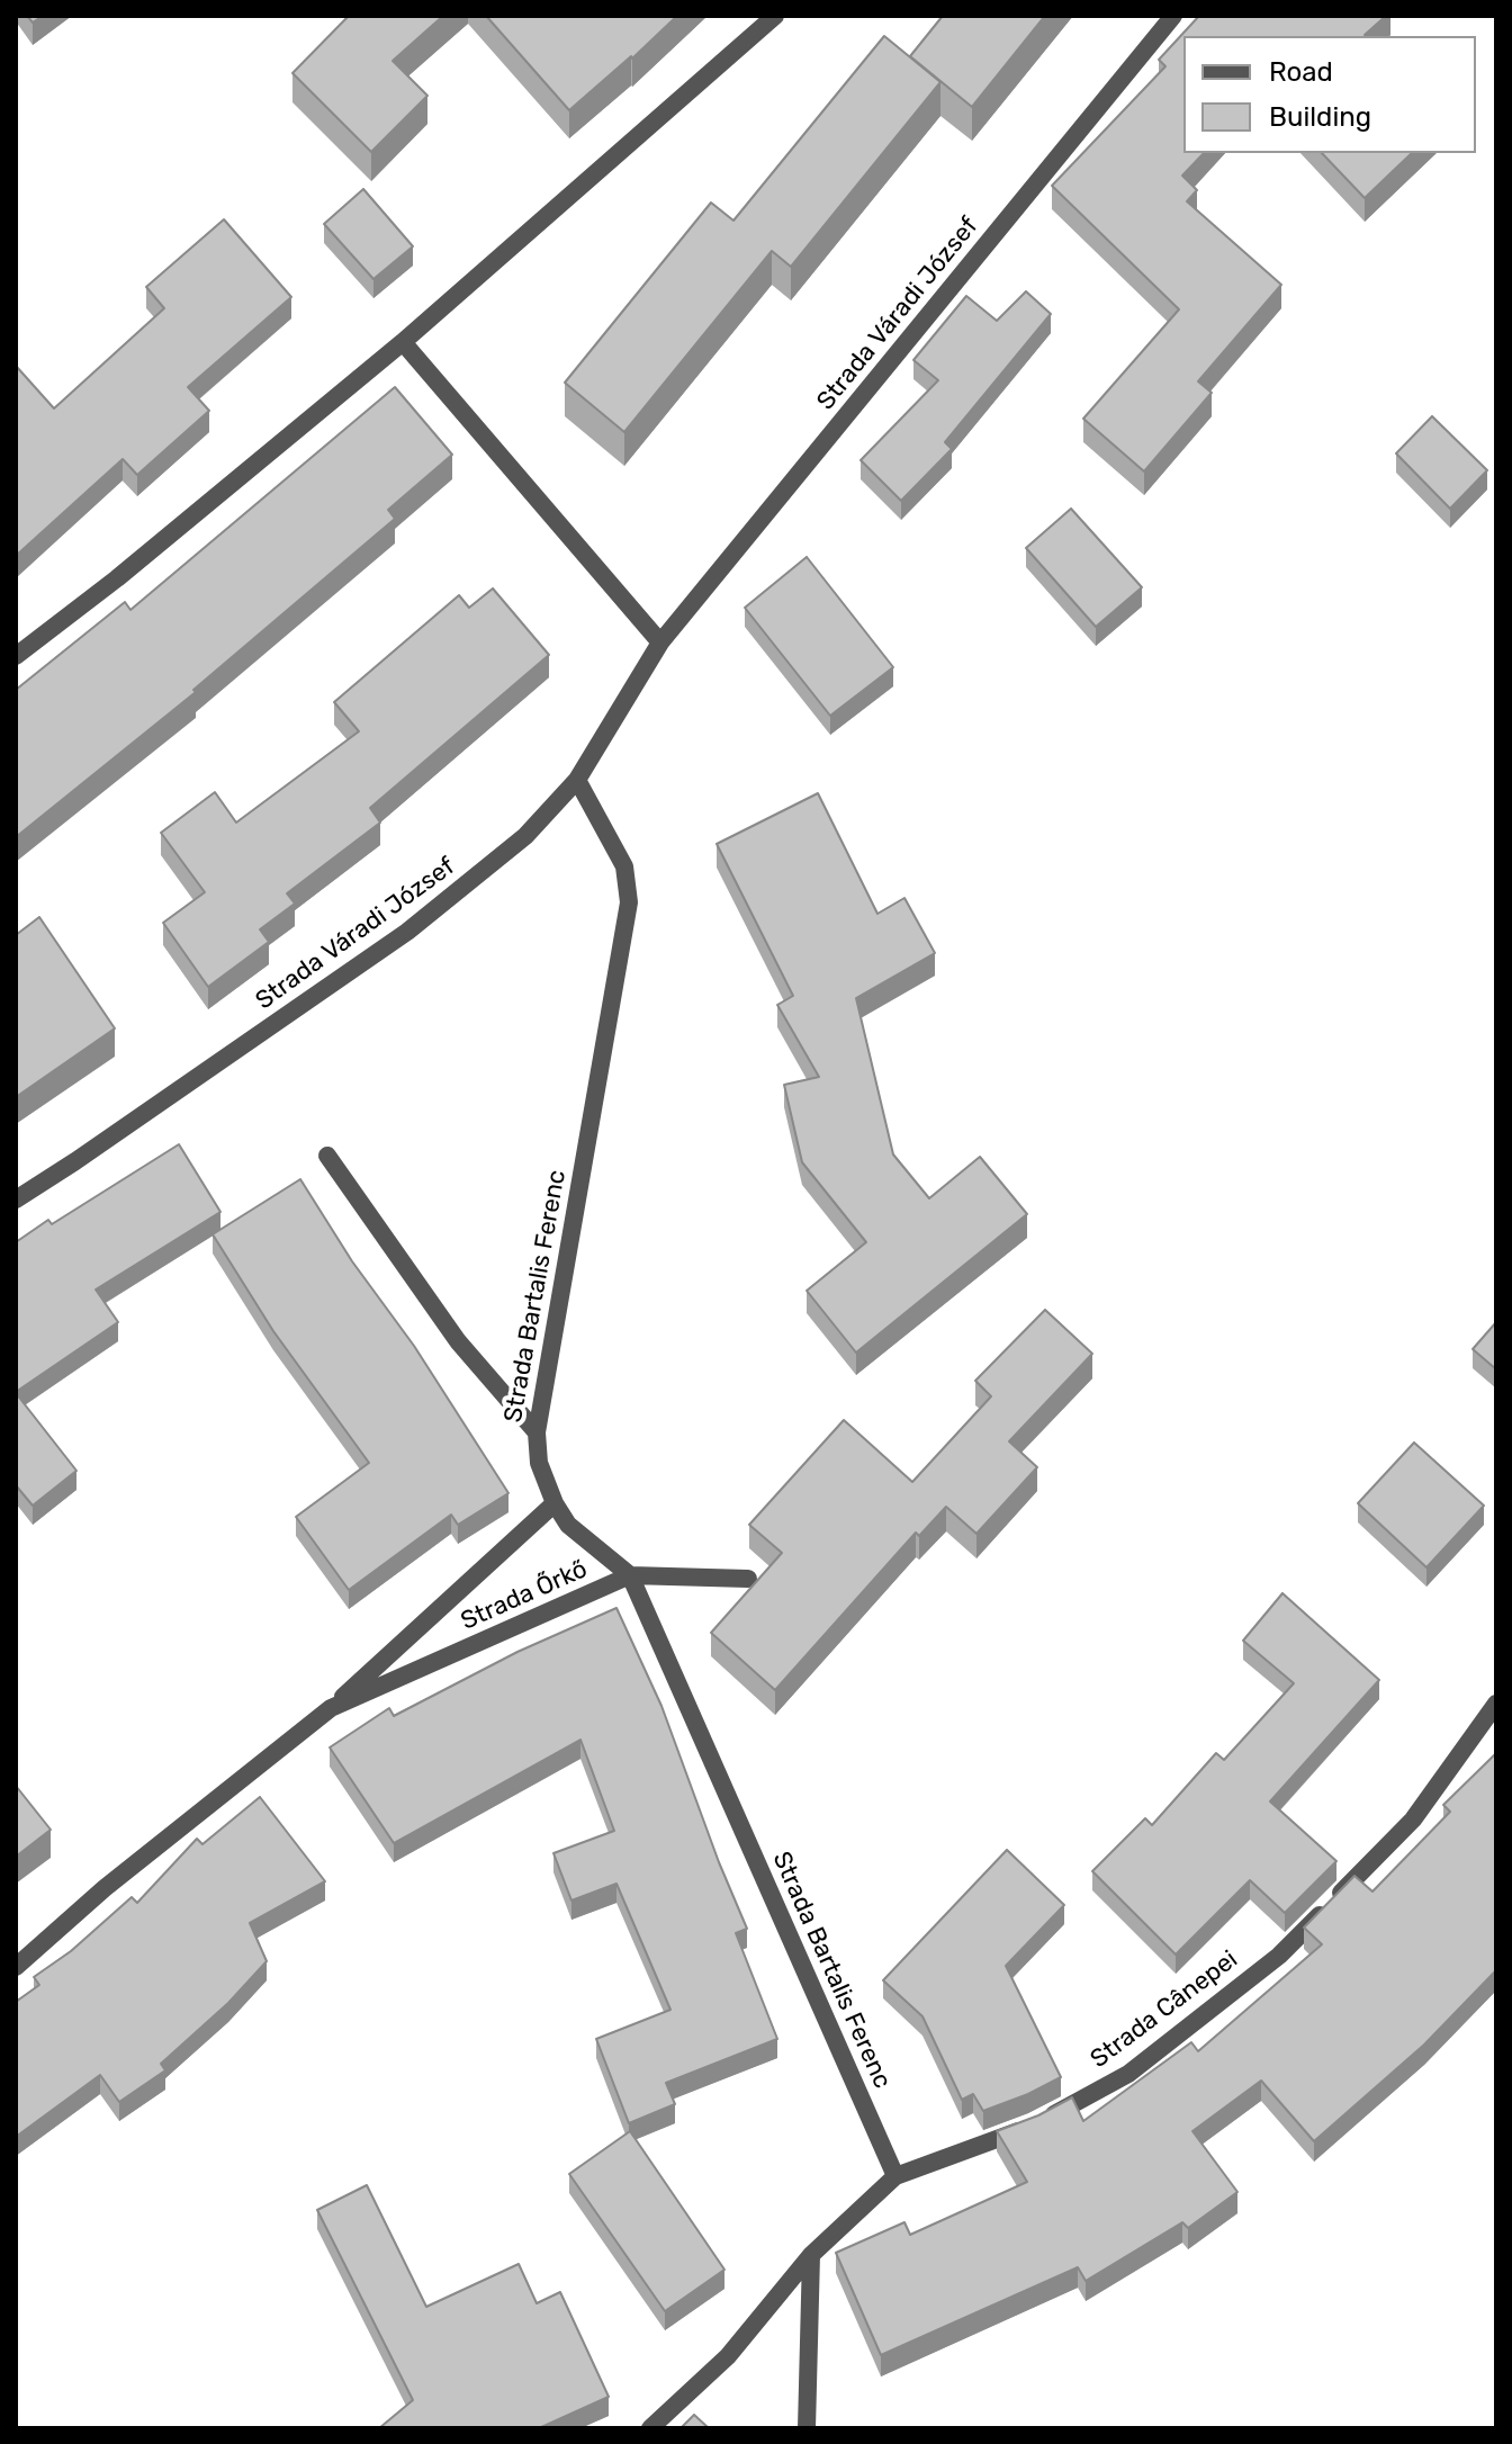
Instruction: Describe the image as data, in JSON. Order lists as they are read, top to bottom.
{
  "streets": {
    "street": [
      "Strada Váradi József",
      "Strada Bartalis Ferenc",
      "Strada Őrkő",
      "Strada Cânepei"
    ]
  },
  "crossings": [
    ["Strada Váradi József", "Strada Bartalis Ferenc"],
    ["Strada Bartalis Ferenc", "Strada Őrkő"],
    ["Strada Bartalis Ferenc", "Strada Cânepei"]
  ],
  "legend": ["Road", "Building"]
}
